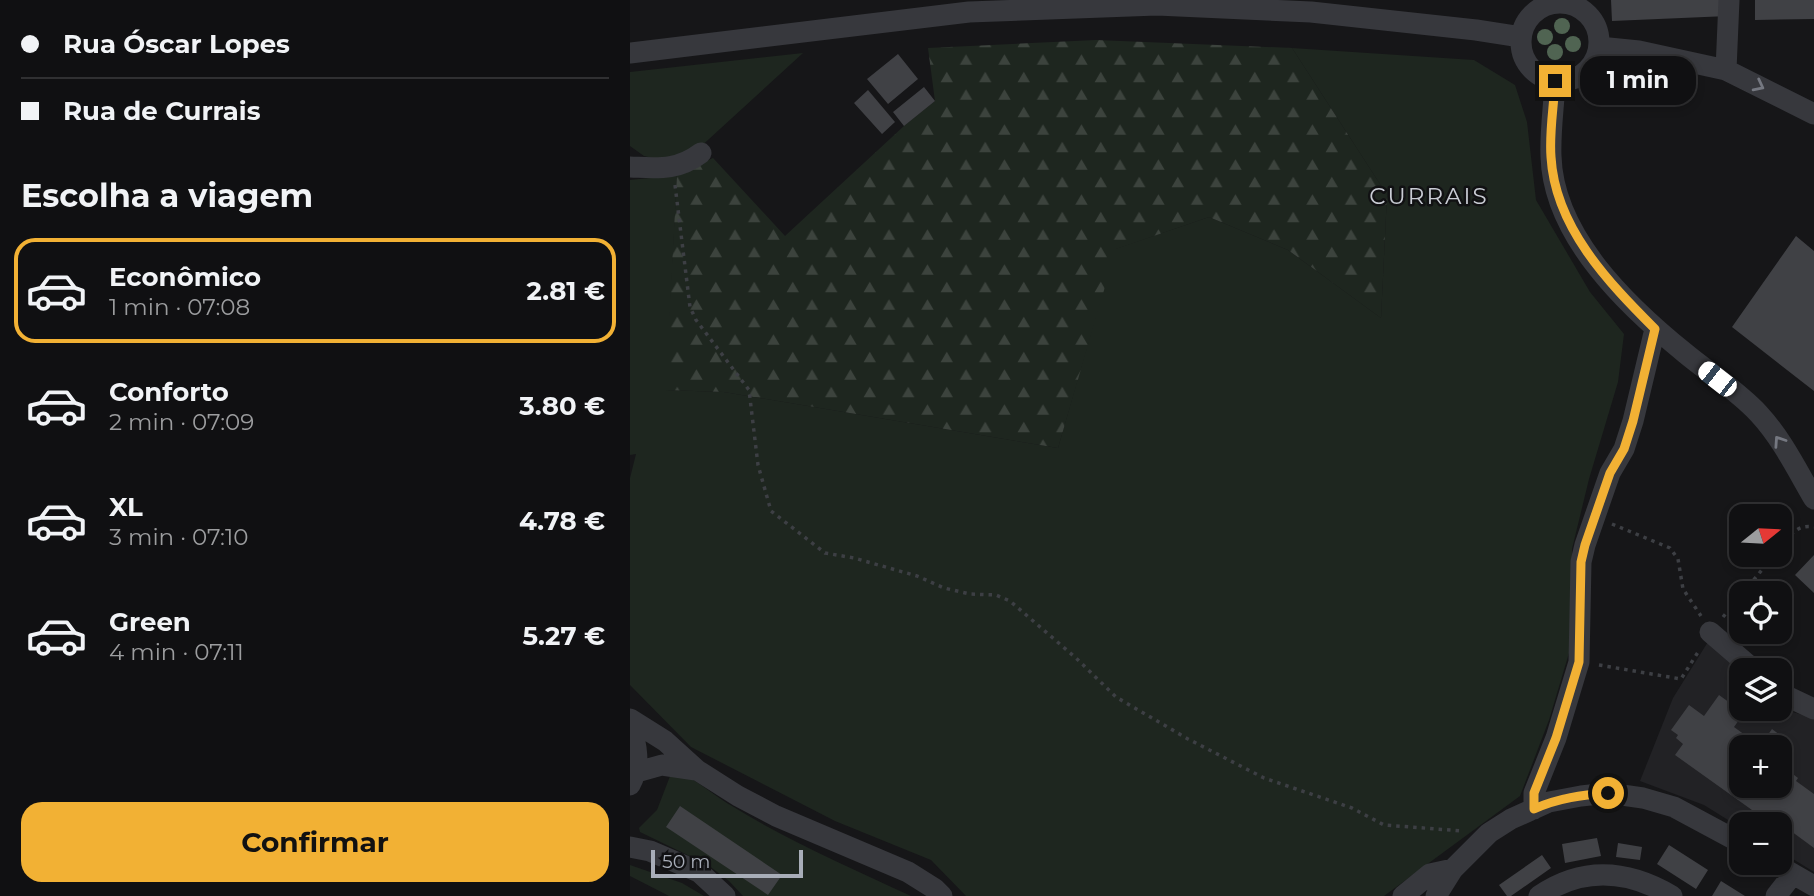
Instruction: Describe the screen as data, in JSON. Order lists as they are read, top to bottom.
{
  "districts": ["CURRAIS"],
  "scale_bar": "50 m",
  "north": "right",
  "page": {
    "banner": ["Rua Óscar Lopes", "Rua de Currais"],
    "bubble": "1 min",
    "heading": "Escolha a viagem",
    "list": [
      {
        "name": "Econômico",
        "note": "1 min · 07:08",
        "value": "2.81 €"
      },
      {
        "name": "Conforto",
        "note": "2 min · 07:09",
        "value": "3.80 €"
      },
      {
        "name": "XL",
        "note": "3 min · 07:10",
        "value": "4.78 €"
      },
      {
        "name": "Green",
        "note": "4 min · 07:11",
        "value": "5.27 €"
      }
    ],
    "map_buttons": ["+", "−"],
    "buttons": "Confirmar",
    "scale": "50 m"
  }
}
